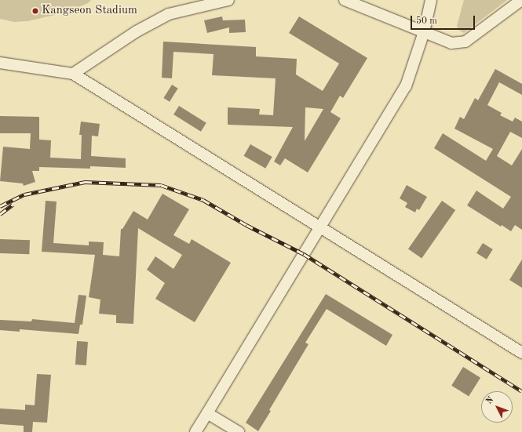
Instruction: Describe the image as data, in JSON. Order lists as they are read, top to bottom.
{
  "places": ["Kangseon Stadium"],
  "scale_bar": "50 m",
  "north": "top left"
}
